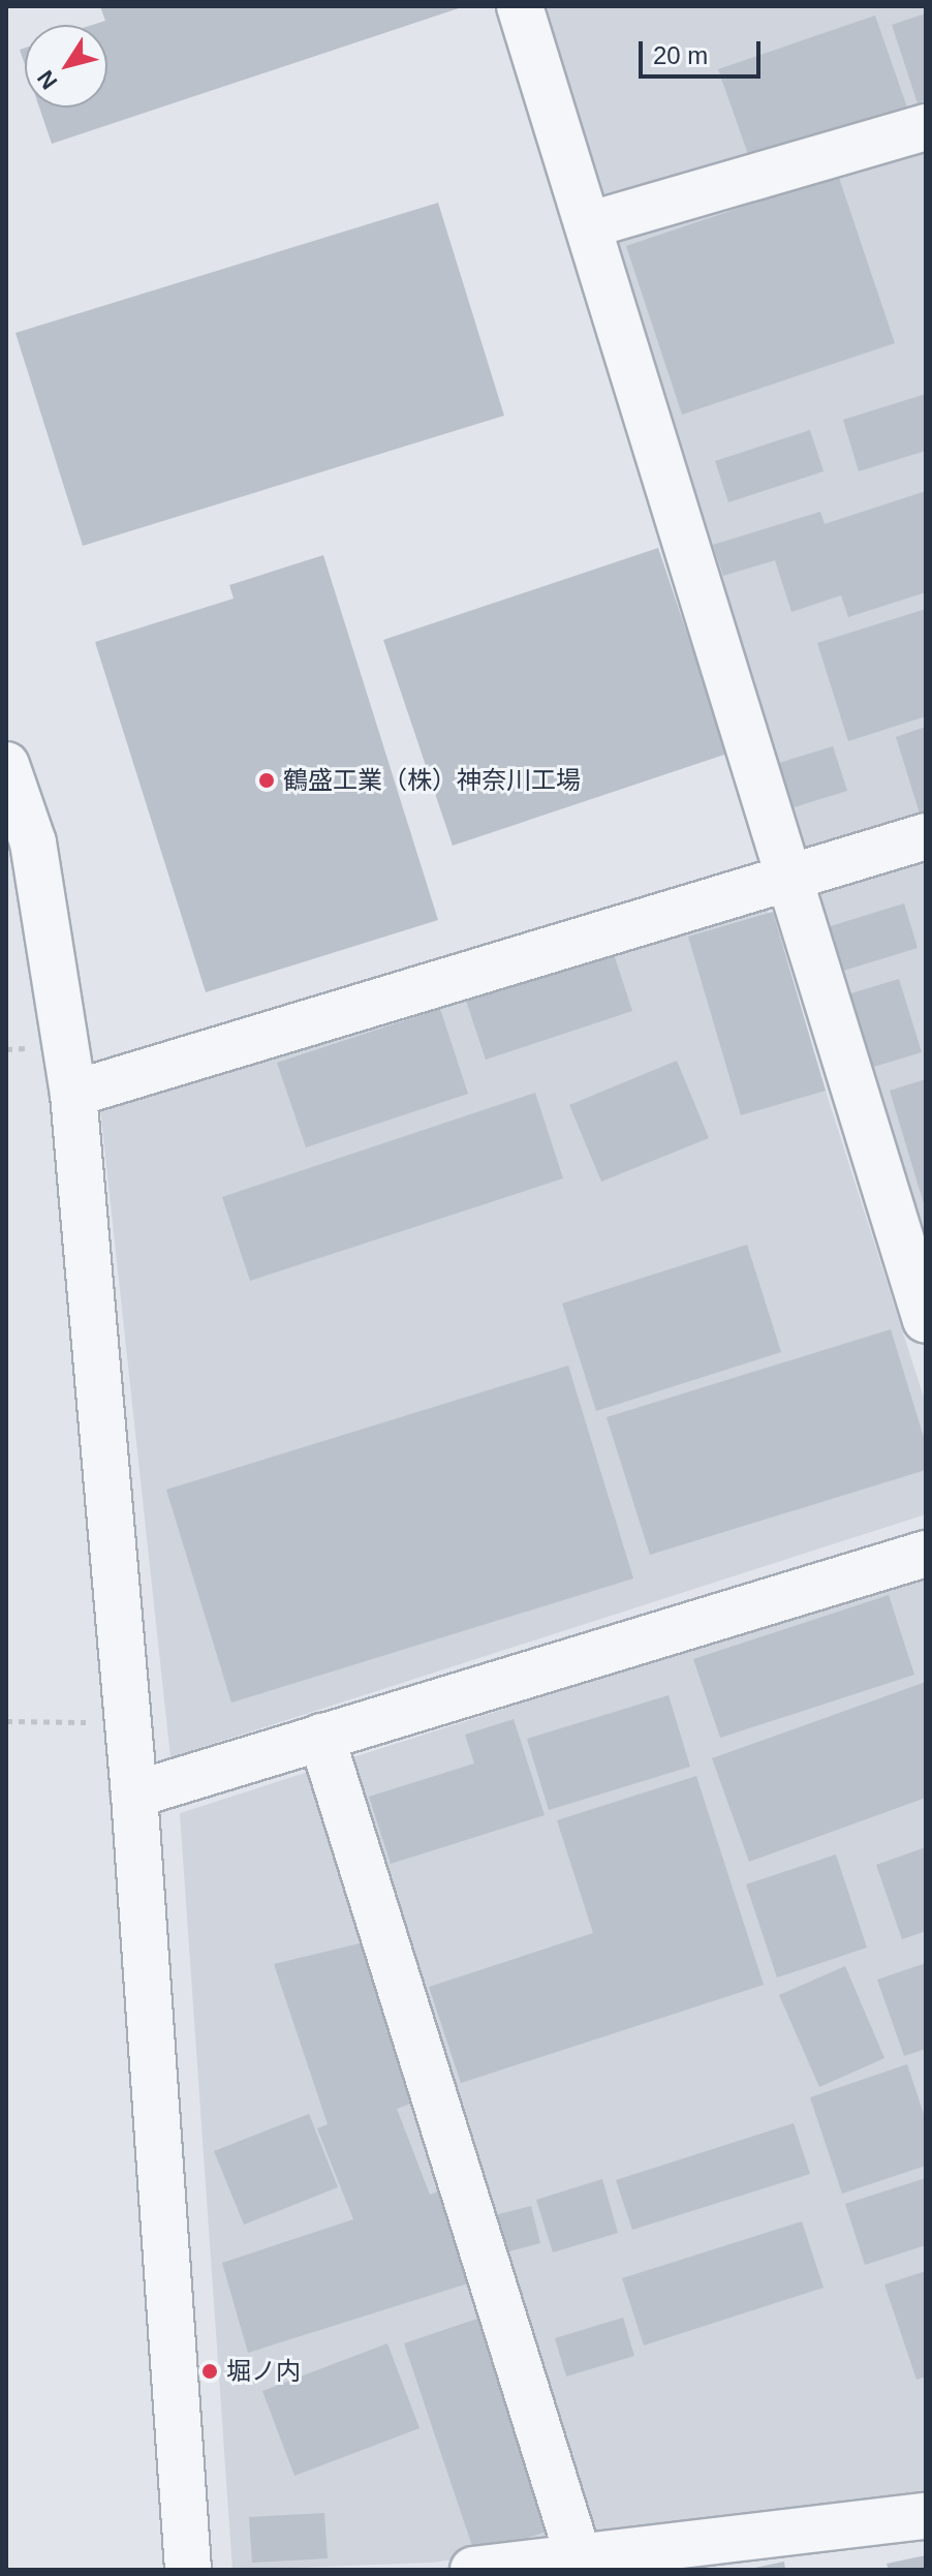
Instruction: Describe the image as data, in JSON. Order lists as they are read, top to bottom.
{
  "places": ["鶴盛工業（株）神奈川工場", "堀ノ内"],
  "scale_bar": "20 m",
  "north": "bottom left"
}
